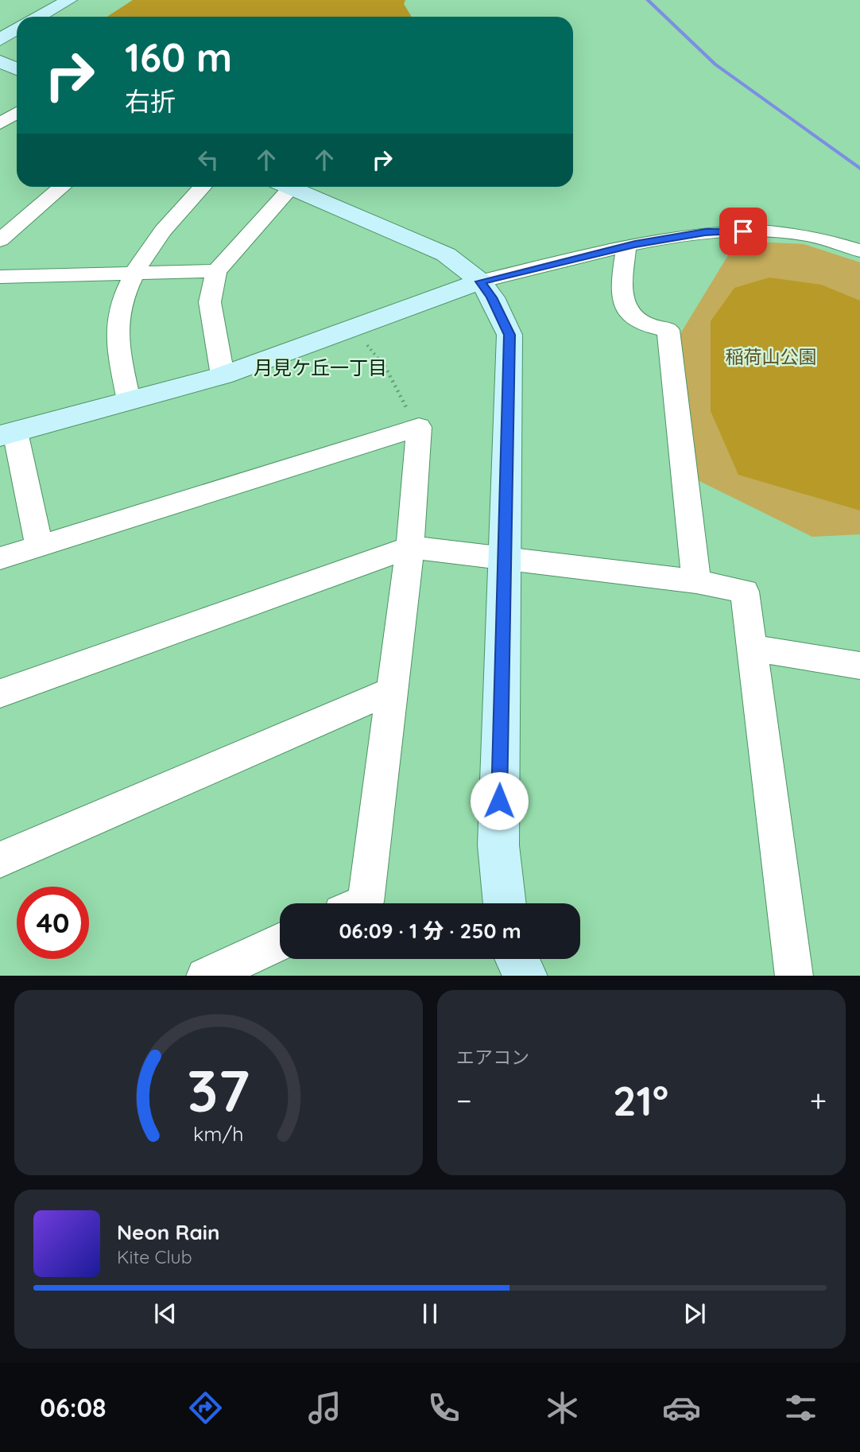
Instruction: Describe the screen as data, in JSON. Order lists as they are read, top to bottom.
{
  "districts": ["月見ケ丘一丁目"],
  "parks": ["稲荷山公園"],
  "page": {
    "turn": ["160 m", "右折"],
    "limit": "40",
    "trip": "06:09 · 1 分 · 250 m",
    "tile": "エアコン",
    "heat": ["−", "21°", "+"],
    "song": ["Neon Rain", "Kite Club"],
    "tabs": "06:08",
    "gauge": ["37", "km/h"]
  }
}
